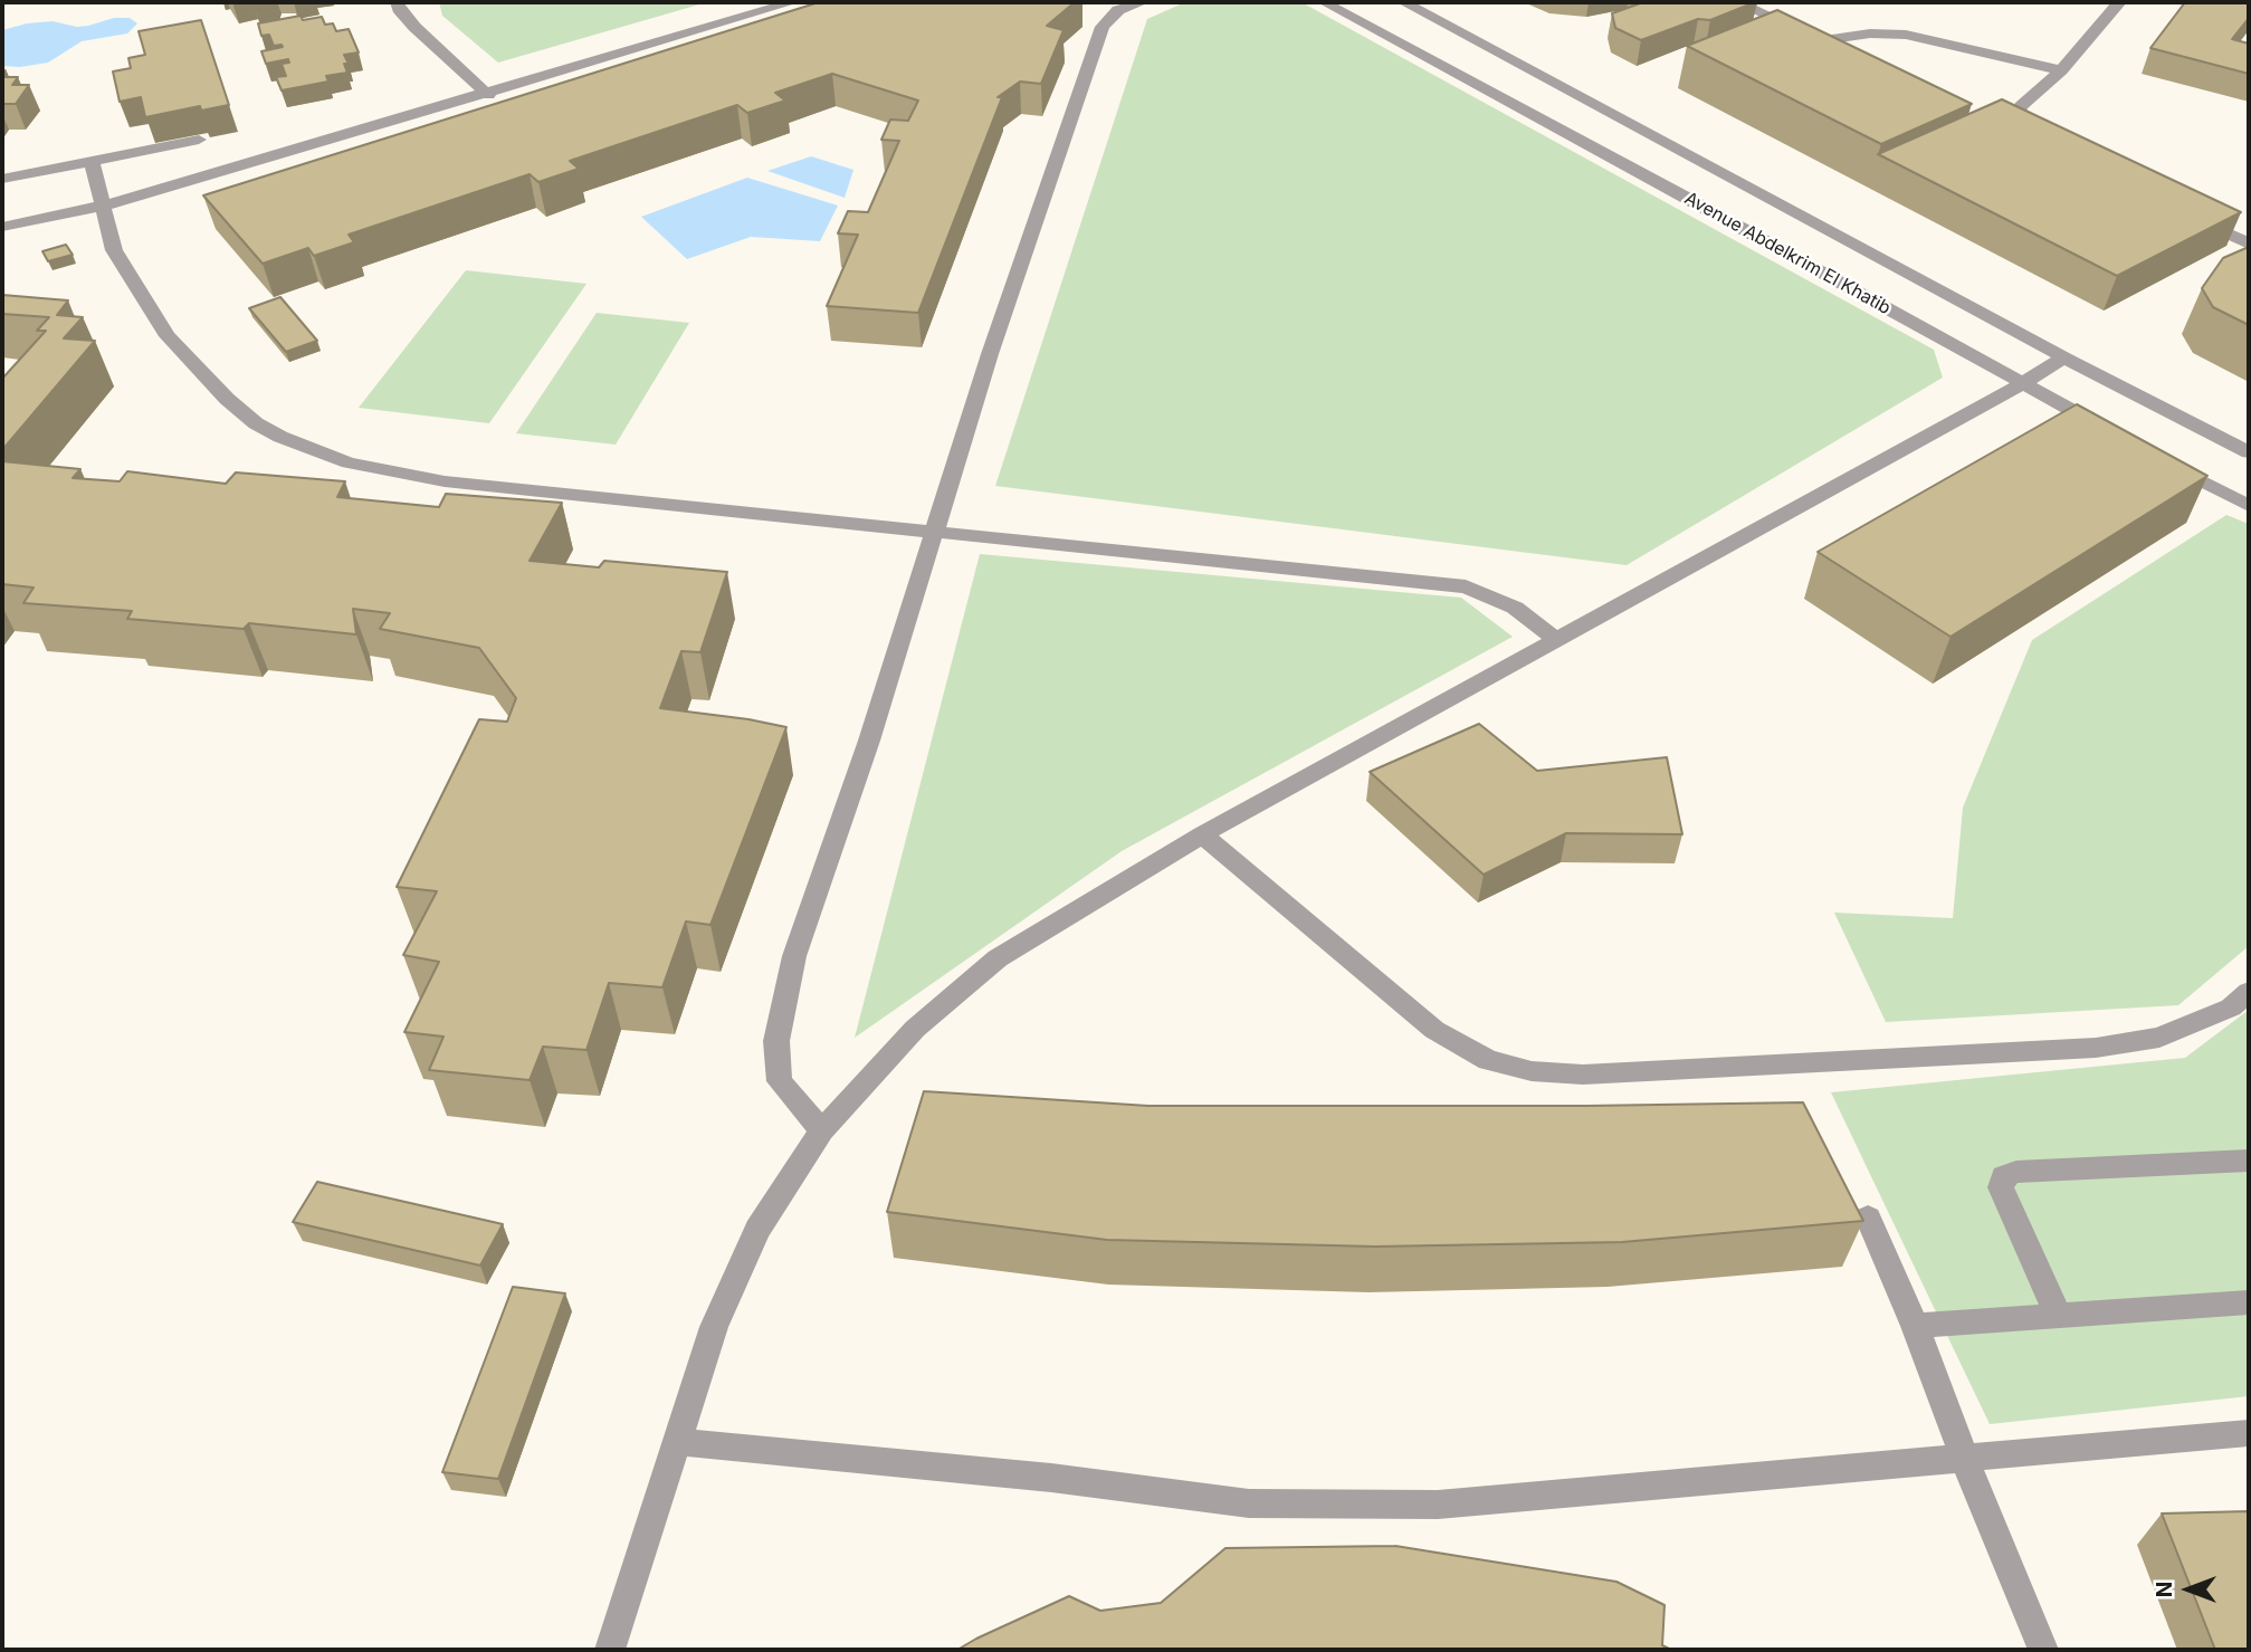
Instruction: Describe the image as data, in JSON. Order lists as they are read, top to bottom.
{
  "streets": {
    "street": ["Avenue Abdelkrim El Khatib"]
  },
  "north": "left"
}
